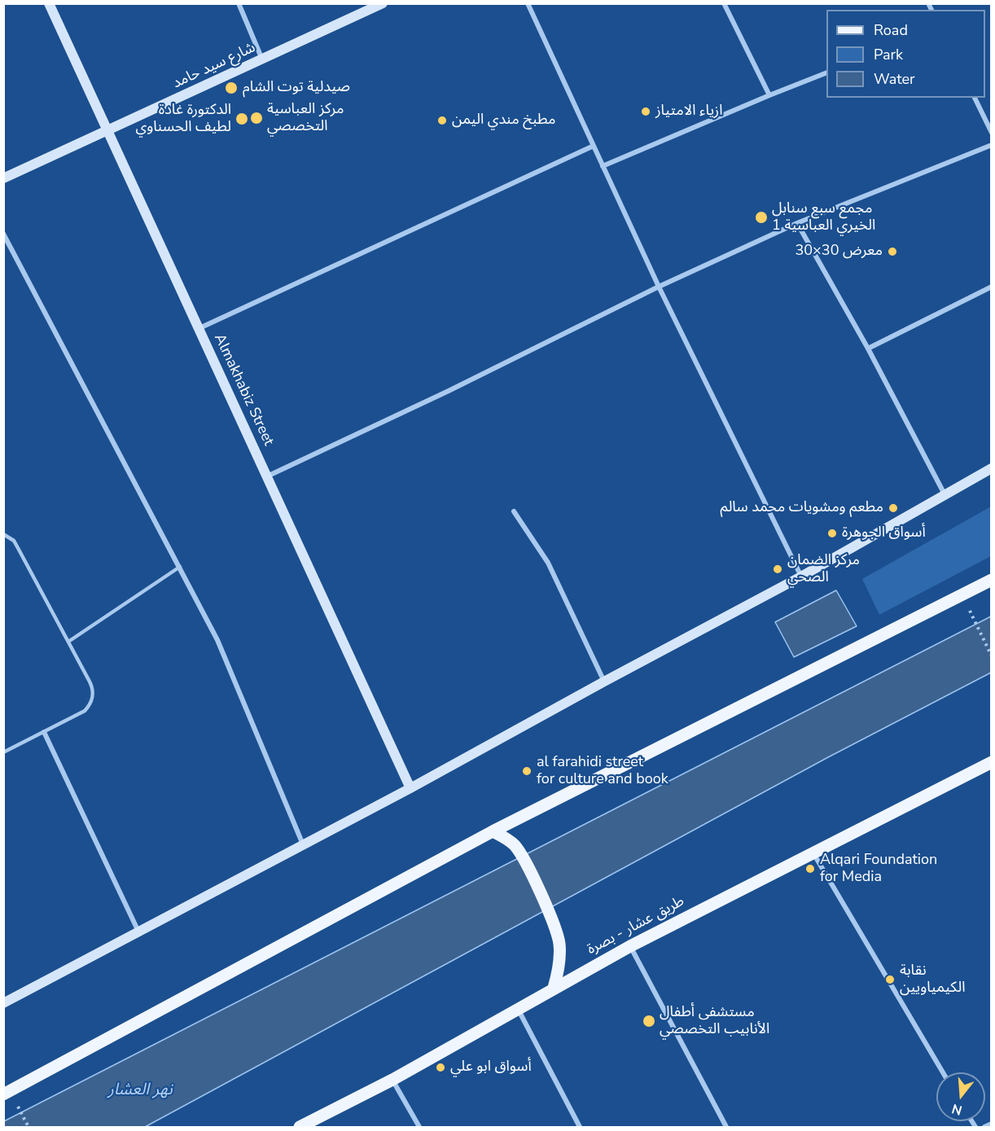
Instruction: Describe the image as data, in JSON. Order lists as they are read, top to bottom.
{
  "streets": {
    "main road": ["طريق عشار - بصرة"],
    "street": ["شارع سيد حامد", "Almakhabiz Street"]
  },
  "crossings": [
    ["شارع سيد حامد", "Almakhabiz Street"]
  ],
  "water": ["نهر العشار"],
  "places": [
    "صيدلية توت الشام",
    "ازياء الامتياز",
    "مركز العباسية التخصصي",
    "الدكتورة غادة لطيف الحسناوي",
    "مطبخ مندي اليمن",
    "مجمع سبع سنابل الخيري العباسية 1",
    "معرض 30×30",
    "مطعم ومشويات محمد سالم",
    "أسواق الجوهرة",
    "مركز الضمان الصحي",
    "al farahidi street for culture and book",
    "Alqari Foundation for Media",
    "نقابة الكيمياويين",
    "مستشفى أطفال الأنابيب التخصصي",
    "أسواق ابو علي"
  ],
  "legend": ["Road", "Park", "Water"],
  "north": "bottom"
}
